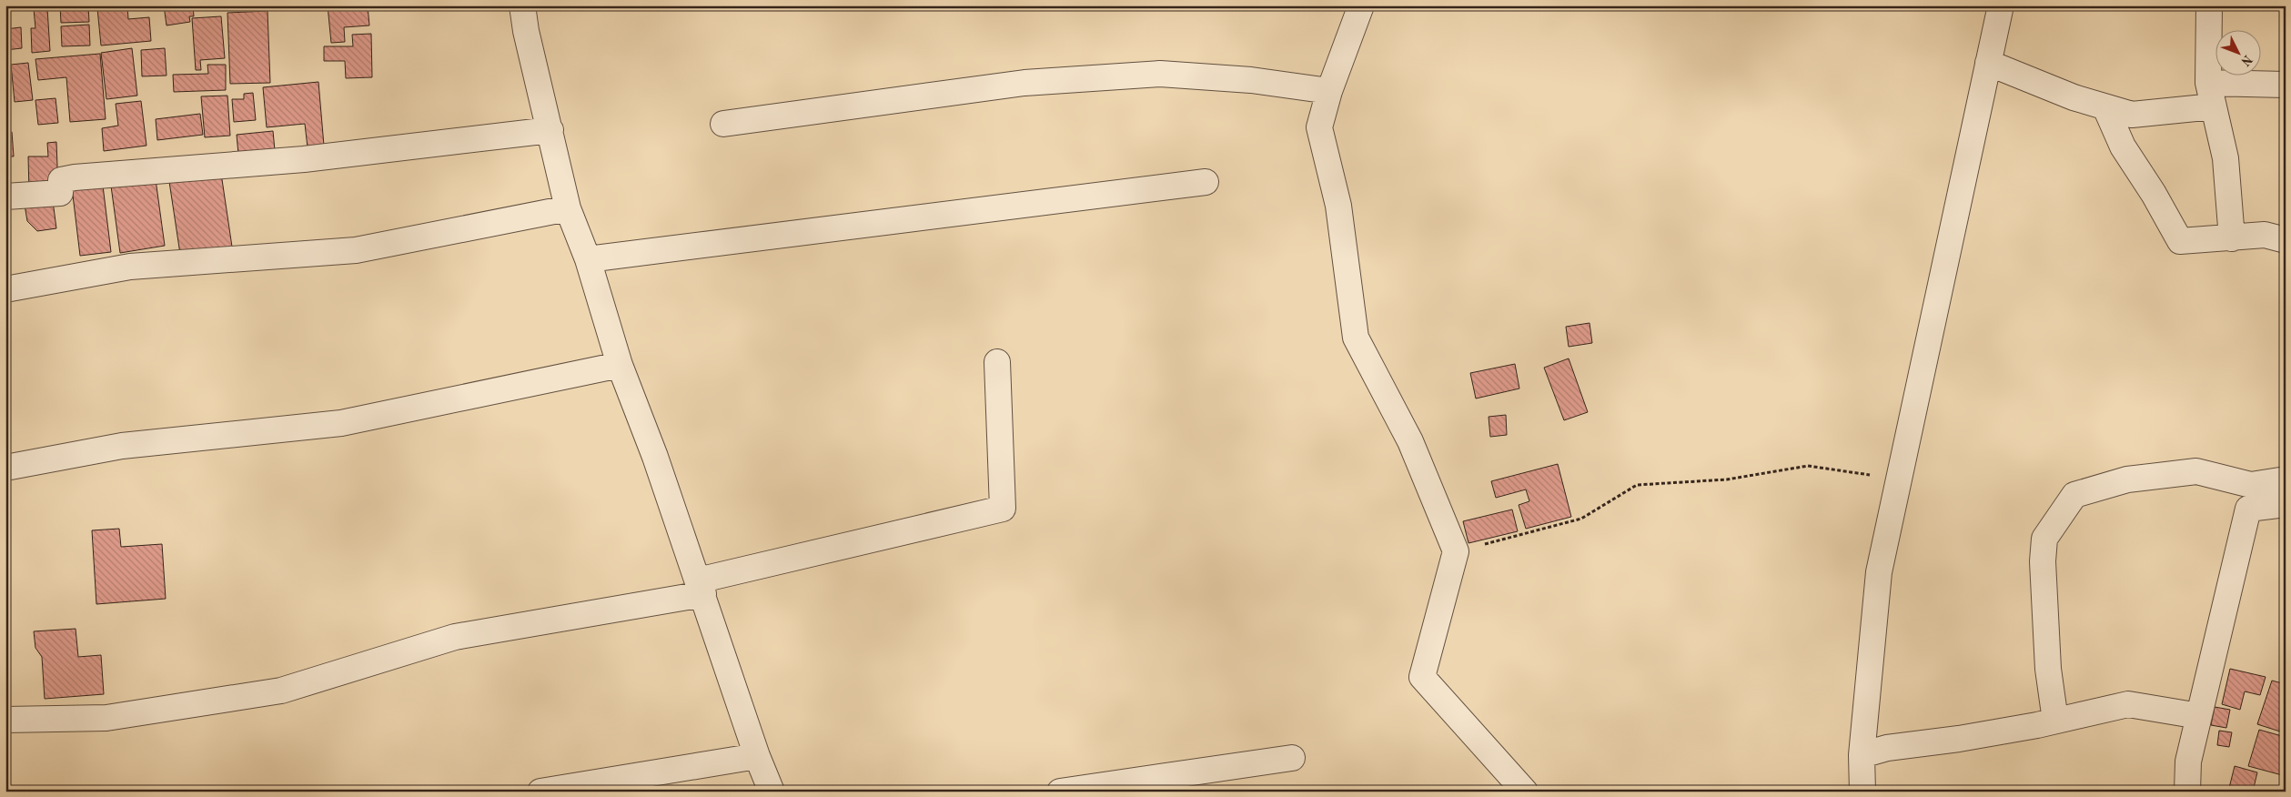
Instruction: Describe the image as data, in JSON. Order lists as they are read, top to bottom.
{
  "north": "bottom right"
}
